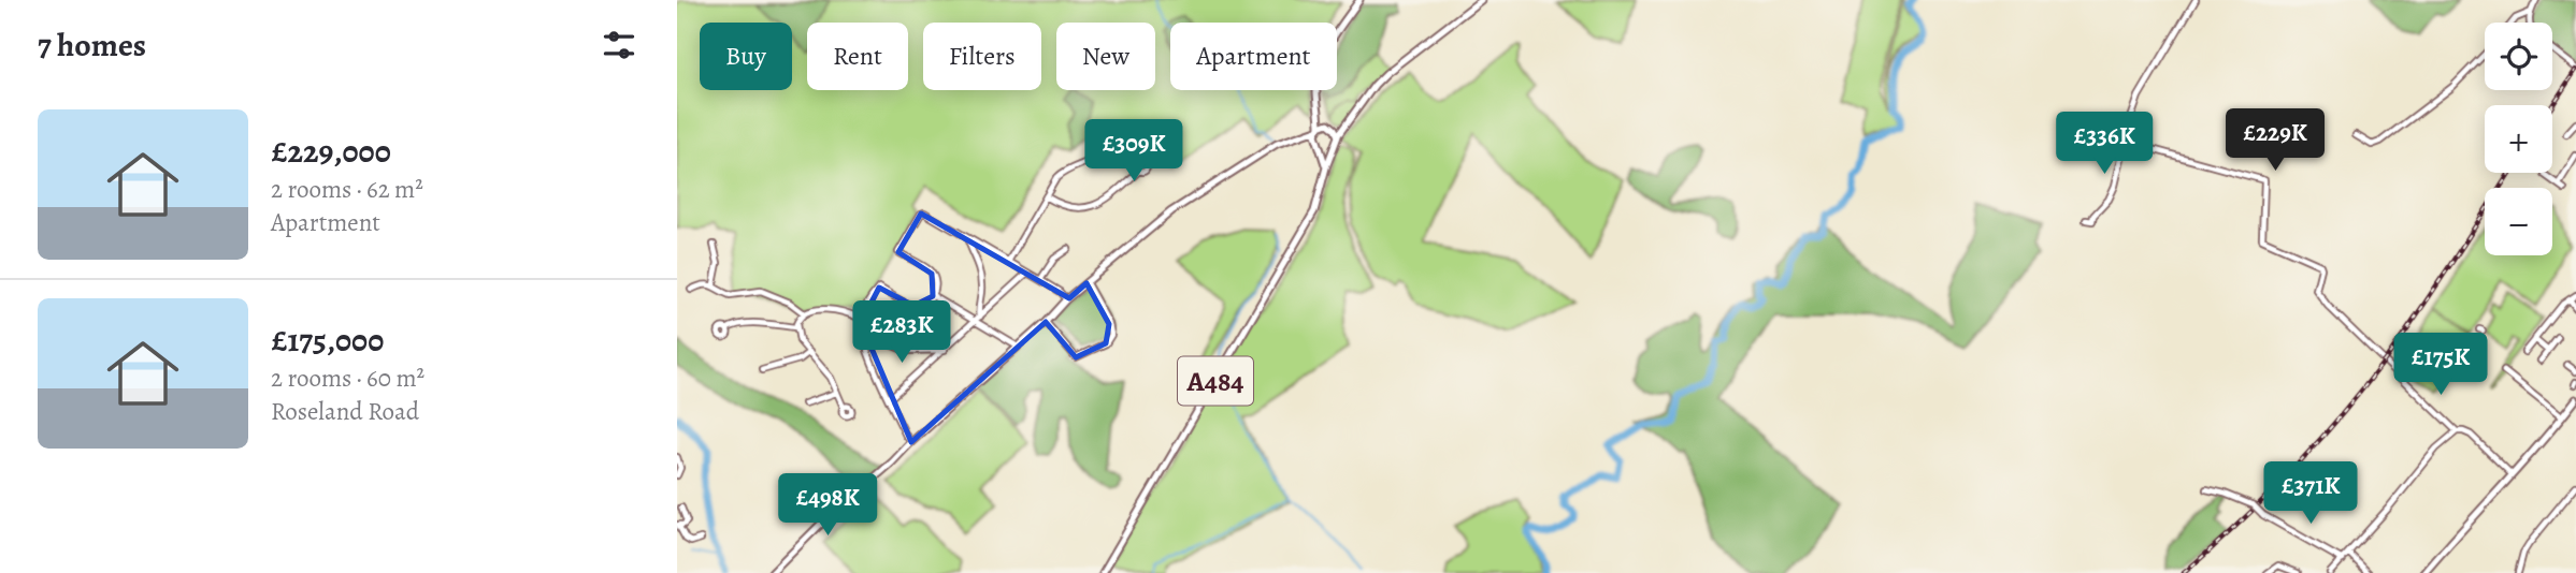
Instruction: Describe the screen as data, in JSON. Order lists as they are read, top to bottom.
{
  "streets": {
    "main road": ["A484"]
  },
  "page": {
    "heading": "7 homes",
    "map_buttons": ["+", "−"],
    "chip": [
      "Buy",
      "Rent",
      "Filters",
      "New",
      "Apartment"
    ],
    "list": [
      {
        "name": "£229,000",
        "note": "2 rooms · 62 m² · Apartment"
      },
      {
        "name": "£175,000",
        "note": "2 rooms · 60 m² · Roseland Road"
      }
    ],
    "price": [
      "£229K",
      "£336K",
      "£309K",
      "£283K",
      "£175K",
      "£371K",
      "£498K"
    ]
  }
}
